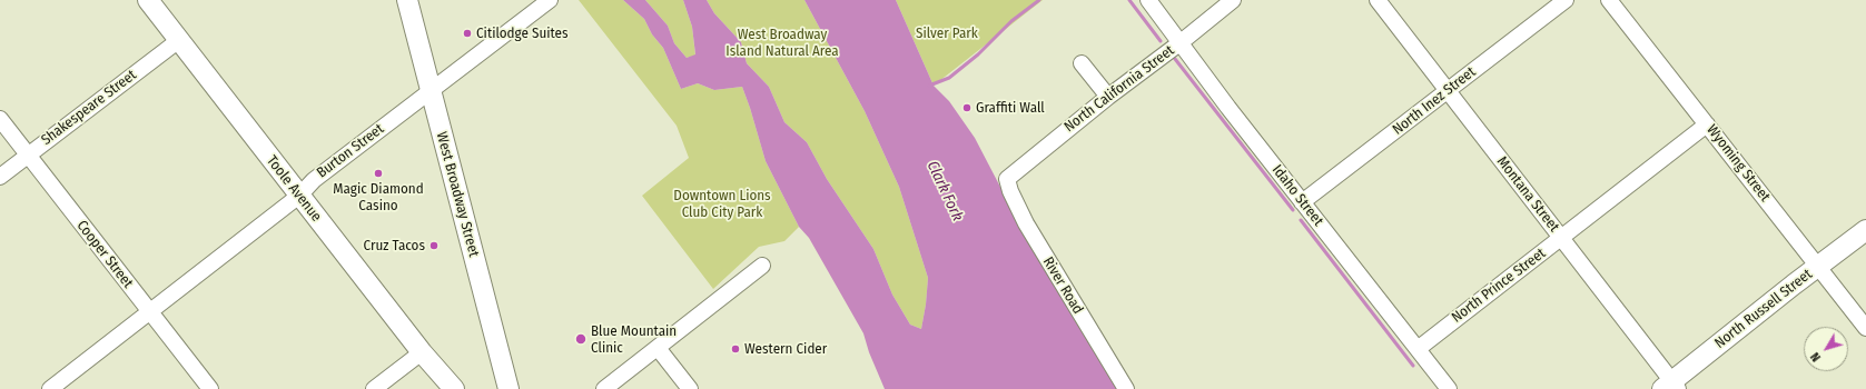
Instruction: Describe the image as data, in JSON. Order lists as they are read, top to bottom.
{
  "streets": {
    "main road": ["Toole Avenue", "West Broadway Street", "North Russell Street"],
    "street": [
      "North California Street",
      "North Inez Street",
      "Shakespeare Street",
      "Burton Street",
      "Wyoming Street",
      "Montana Street",
      "Idaho Street",
      "Cooper Street",
      "River Road",
      "North Prince Street"
    ]
  },
  "crossings": [
    ["North California Street", "Idaho Street"],
    ["North California Street", "River Road"],
    ["North Inez Street", "Montana Street"],
    ["North Inez Street", "Idaho Street"],
    ["Shakespeare Street", "Toole Avenue"],
    ["Shakespeare Street", "Cooper Street"],
    ["Burton Street", "Toole Avenue"],
    ["Burton Street", "West Broadway Street"],
    ["Burton Street", "Cooper Street"],
    ["Wyoming Street", "North Prince Street"],
    ["Wyoming Street", "North Russell Street"],
    ["Montana Street", "North Prince Street"],
    ["Montana Street", "North Russell Street"],
    ["Idaho Street", "North Prince Street"]
  ],
  "water": ["Clark Fork"],
  "parks": ["Silver Park", "West Broadway Island Natural Area", "Downtown Lions Club City Park"],
  "places": [
    "Citilodge Suites",
    "Graffiti Wall",
    "Magic Diamond Casino",
    "Cruz Tacos",
    "Blue Mountain Clinic",
    "Western Cider"
  ],
  "north": "bottom left"
}
